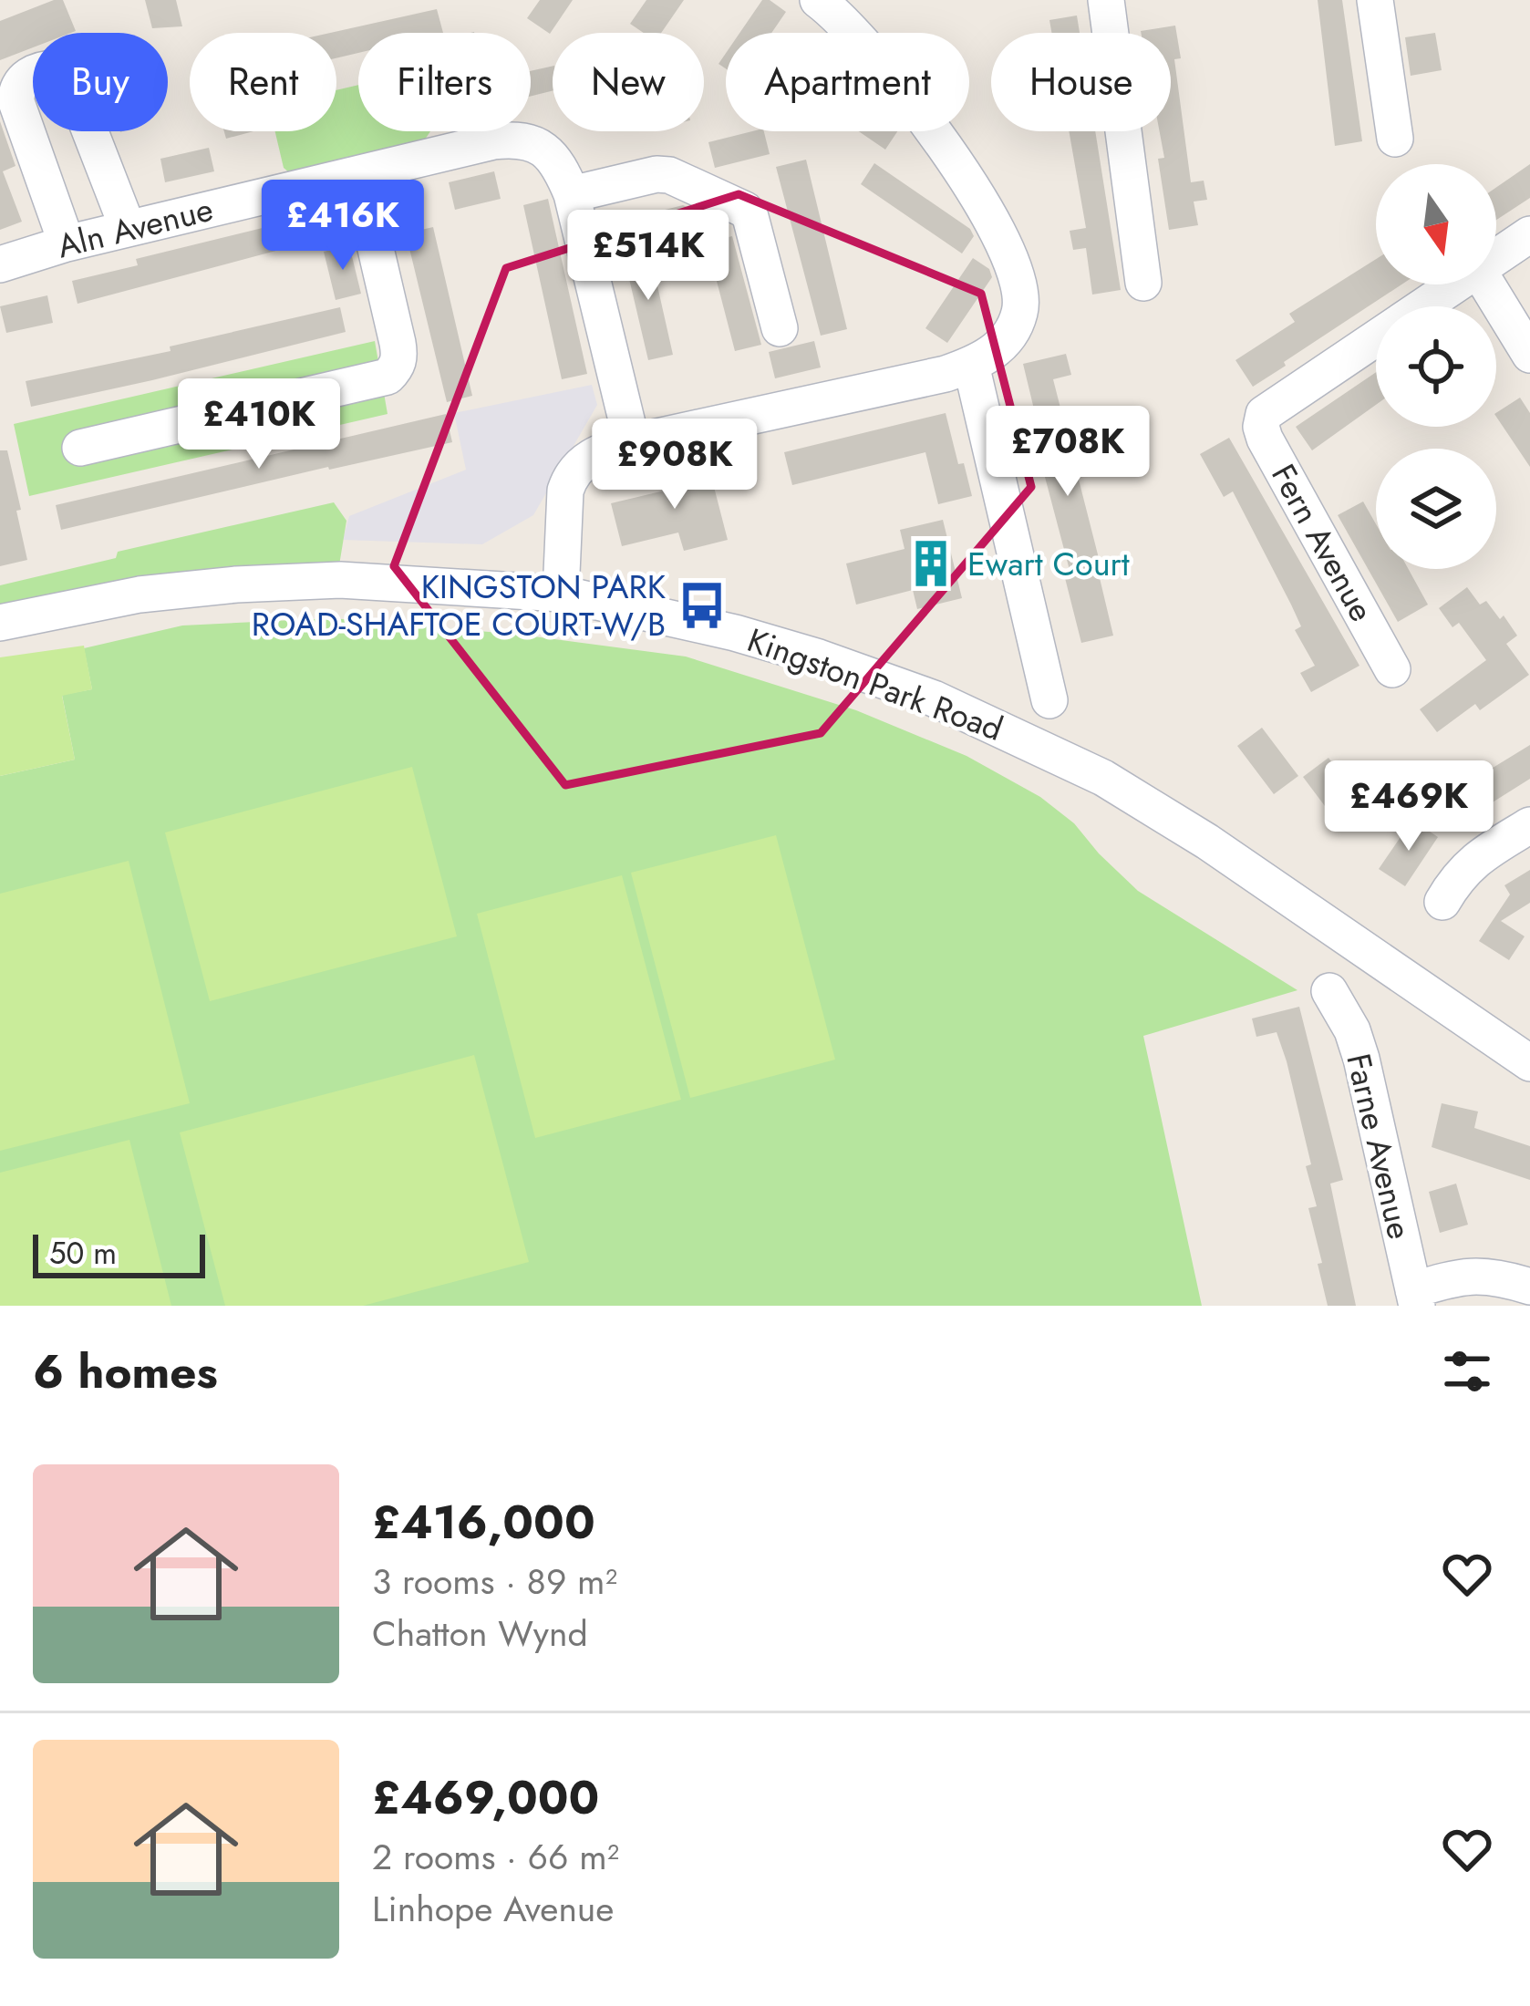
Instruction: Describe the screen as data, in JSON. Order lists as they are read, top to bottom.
{
  "streets": {
    "street": [
      "Aln Avenue",
      "Fern Avenue",
      "Kingston Park Road",
      "Farne Avenue"
    ]
  },
  "places": {
    "building": ["Ewart Court"],
    "bus stop": ["KINGSTON PARK ROAD-SHAFTOE COURT-W/B"]
  },
  "scale_bar": "50 m",
  "north": "bottom",
  "page": {
    "chip": [
      "Buy",
      "Rent",
      "Filters",
      "New",
      "Apartment",
      "House"
    ],
    "price": [
      "£416K",
      "£514K",
      "£410K",
      "£708K",
      "£908K",
      "£469K"
    ],
    "scale": "50 m",
    "heading": "6 homes",
    "list": [
      {
        "name": "£416,000",
        "note": "3 rooms · 89 m² · Chatton Wynd"
      },
      {
        "name": "£469,000",
        "note": "2 rooms · 66 m² · Linhope Avenue"
      }
    ]
  }
}
